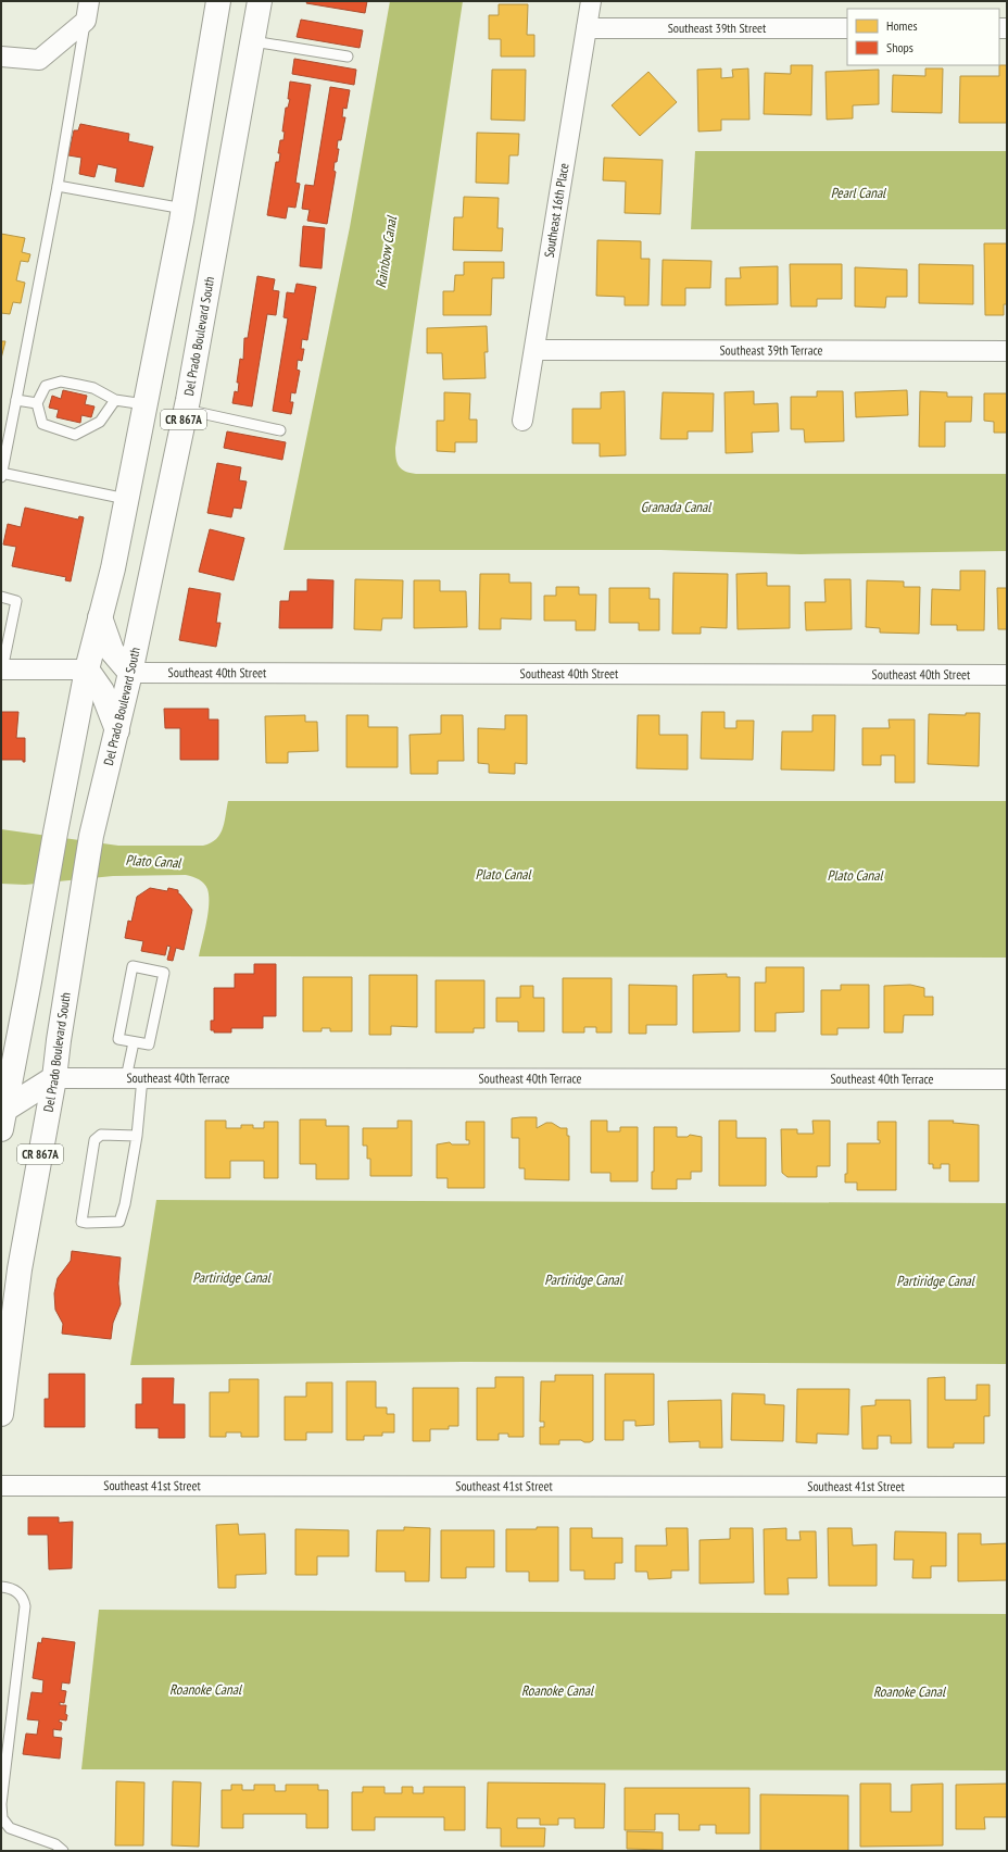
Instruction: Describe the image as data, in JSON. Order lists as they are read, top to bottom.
{
  "streets": {
    "main road": ["Del Prado Boulevard South", "CR 867A"],
    "street": [
      "Southeast 39th Street",
      "Southeast 16th Place",
      "Southeast 39th Terrace",
      "Southeast 40th Street",
      "Southeast 40th Terrace",
      "Southeast 41st Street"
    ]
  },
  "crossings": [
    ["Southeast 39th Street", "Southeast 16th Place"],
    ["Southeast 16th Place", "Southeast 39th Terrace"],
    ["Del Prado Boulevard South", "Southeast 40th Street"],
    ["Del Prado Boulevard South", "Southeast 40th Terrace"]
  ],
  "water": [
    "Pearl Canal",
    "Rainbow Canal",
    "Granada Canal",
    "Plato Canal",
    "Partiridge Canal",
    "Roanoke Canal"
  ],
  "legend": ["Homes", "Shops"]
}
